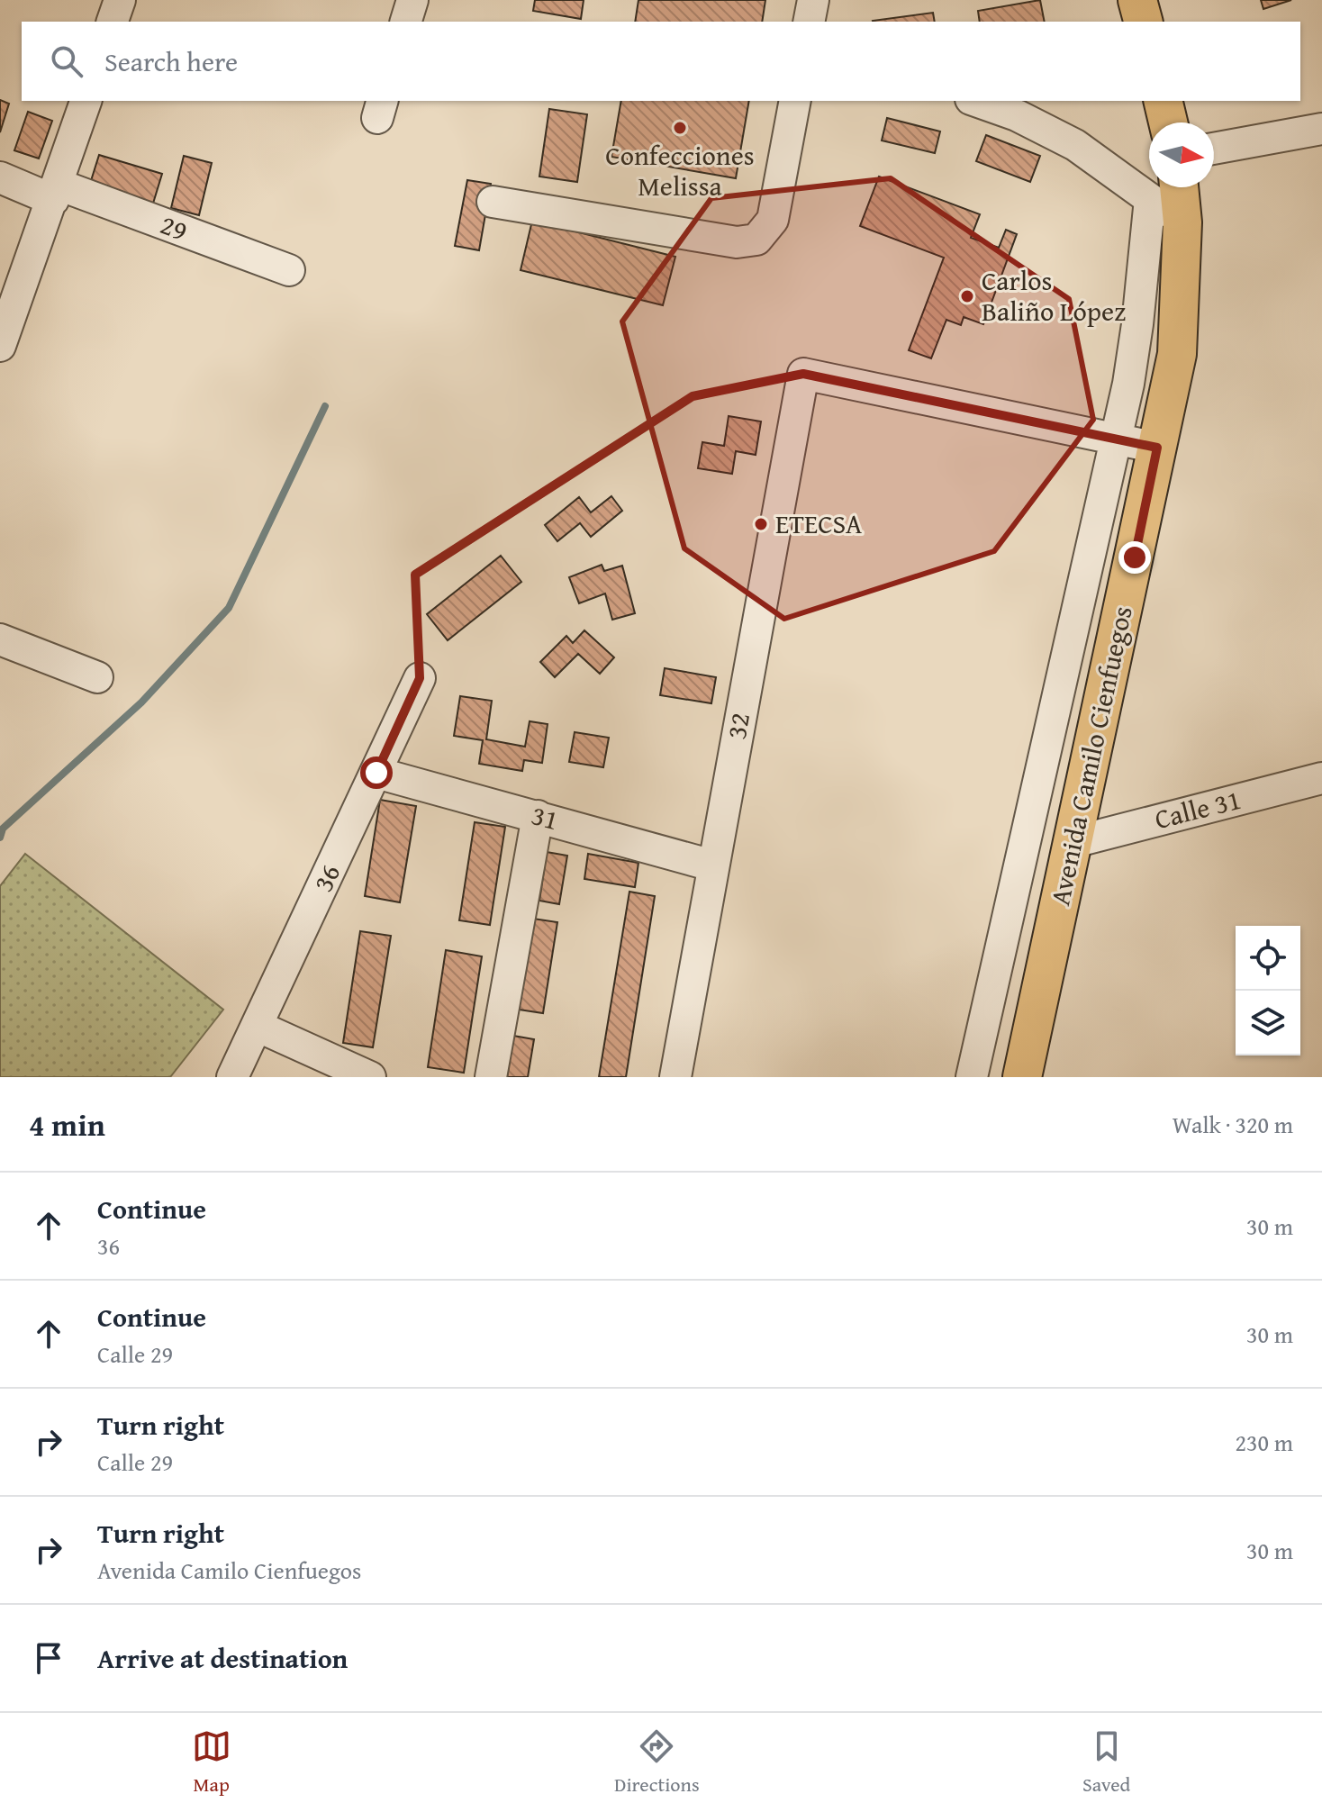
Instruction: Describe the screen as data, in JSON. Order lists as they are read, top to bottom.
{
  "streets": {
    "main road": ["Avenida Camilo Cienfuegos"],
    "street": [
      "29",
      "32",
      "Calle 31",
      "31",
      "36"
    ]
  },
  "crossings": [
    ["32", "31"],
    ["Avenida Camilo Cienfuegos", "Calle 31"],
    ["31", "36"]
  ],
  "places": ["Confecciones Melissa", "Carlos Baliño López", "ETECSA"],
  "north": "right",
  "page": {
    "search": "Search here",
    "heading": ["4 min", "Walk · 320 m"],
    "list": [
      ["Continue", "36", "30 m"],
      ["Continue", "Calle 29", "30 m"],
      ["Turn right", "Calle 29", "230 m"],
      ["Turn right", "Avenida Camilo Cienfuegos", "30 m"],
      "Arrive at destination"
    ],
    "nav": ["Map", "Directions", "Saved"]
  }
}
